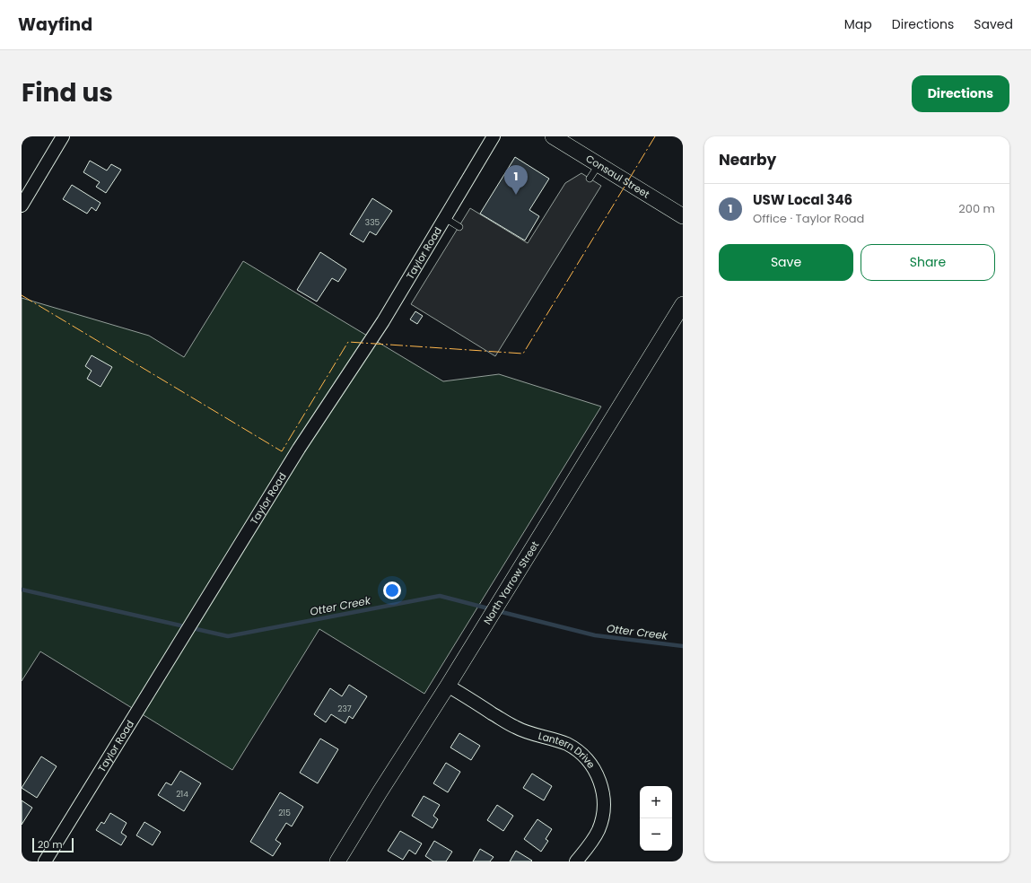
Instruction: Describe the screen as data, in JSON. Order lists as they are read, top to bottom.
{
  "streets": {
    "street": [
      "Consaul Street",
      "Taylor Road",
      "North Yarrow Street",
      "Lantern Drive"
    ]
  },
  "crossings": [
    ["North Yarrow Street", "Lantern Drive"]
  ],
  "water": ["Otter Creek"],
  "house_numbers": [
    "335",
    "237",
    "214",
    "215"
  ],
  "scale_bar": "20 m",
  "page": {
    "header": "Wayfind",
    "nav": ["Map", "Directions", "Saved"],
    "title": "Find us",
    "buttons": [
      "Directions",
      ["Save", "Share"]
    ],
    "heading": "Nearby",
    "pins": "1",
    "list": [
      {
        "mark": "1",
        "name": "USW Local 346",
        "note": "Office · Taylor Road",
        "value": "200 m"
      }
    ],
    "map_buttons": ["+", "−"],
    "scale": "20 m"
  }
}
